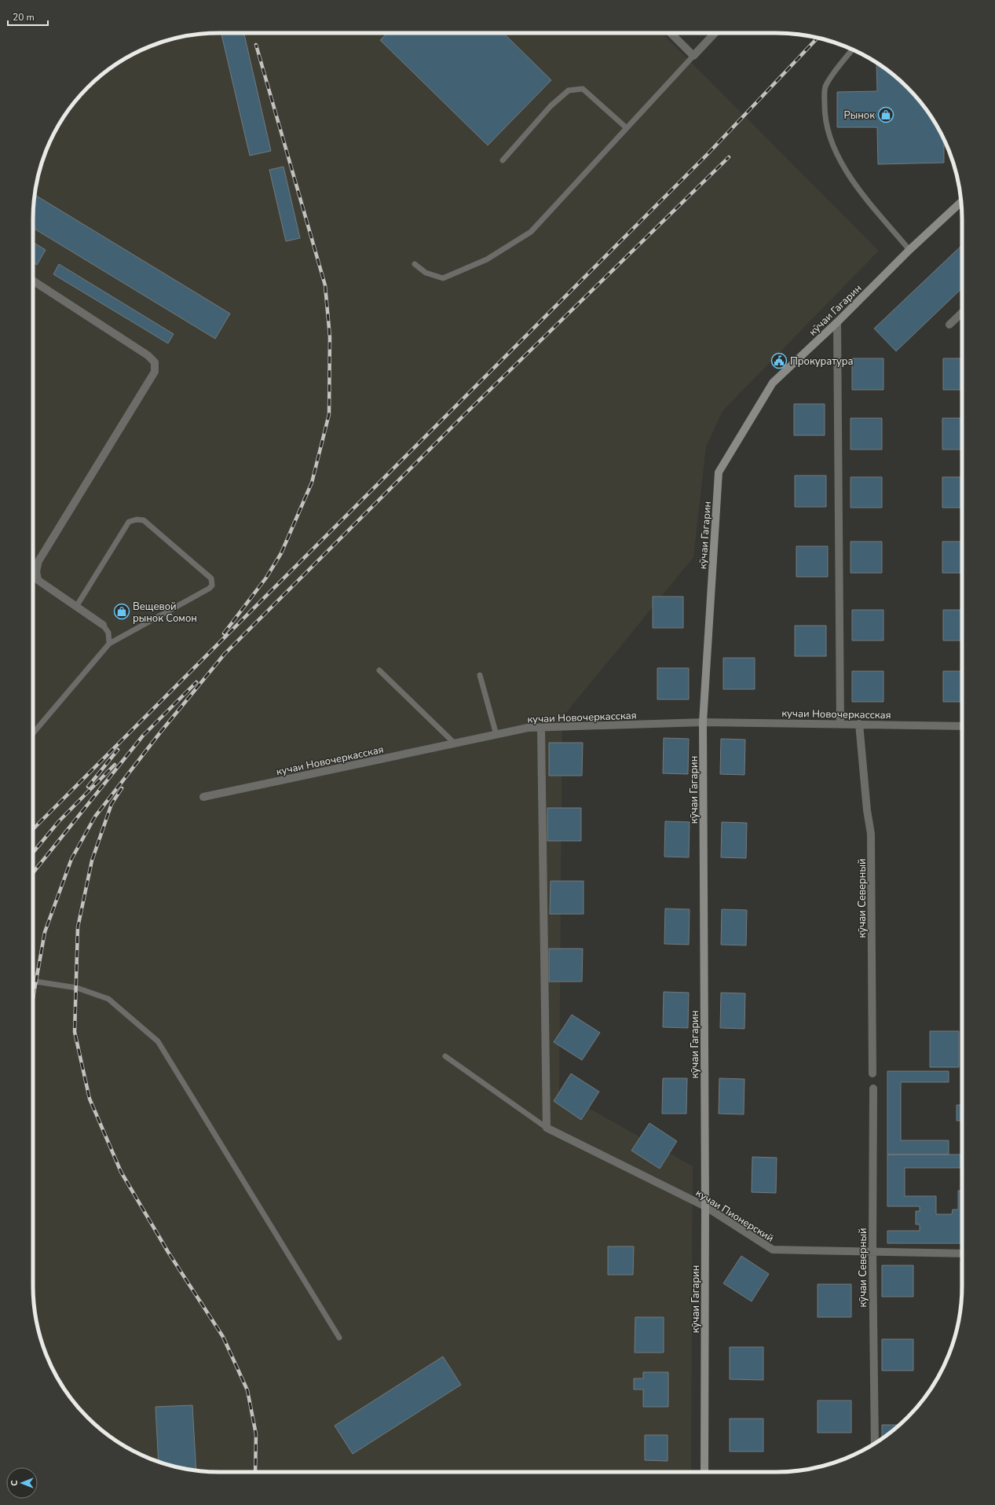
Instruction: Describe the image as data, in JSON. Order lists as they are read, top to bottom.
{
  "streets": {
    "main road": ["кӯчаи Гагарин"],
    "street": ["кучаи Новочеркасская", "кӯчаи Северный", "кучаи Пионерский"]
  },
  "crossings": [
    ["кӯчаи Гагарин", "кучаи Новочеркасская"],
    ["кӯчаи Гагарин", "кучаи Пионерский"],
    ["кучаи Новочеркасская", "кӯчаи Северный"],
    ["кӯчаи Северный", "кучаи Пионерский"]
  ],
  "places": {
    "shop": ["Рынок", "Вещевой рынок Сомон"],
    "public building": ["Прокуратура"]
  },
  "scale_bar": "20 m",
  "north": "left"
}
